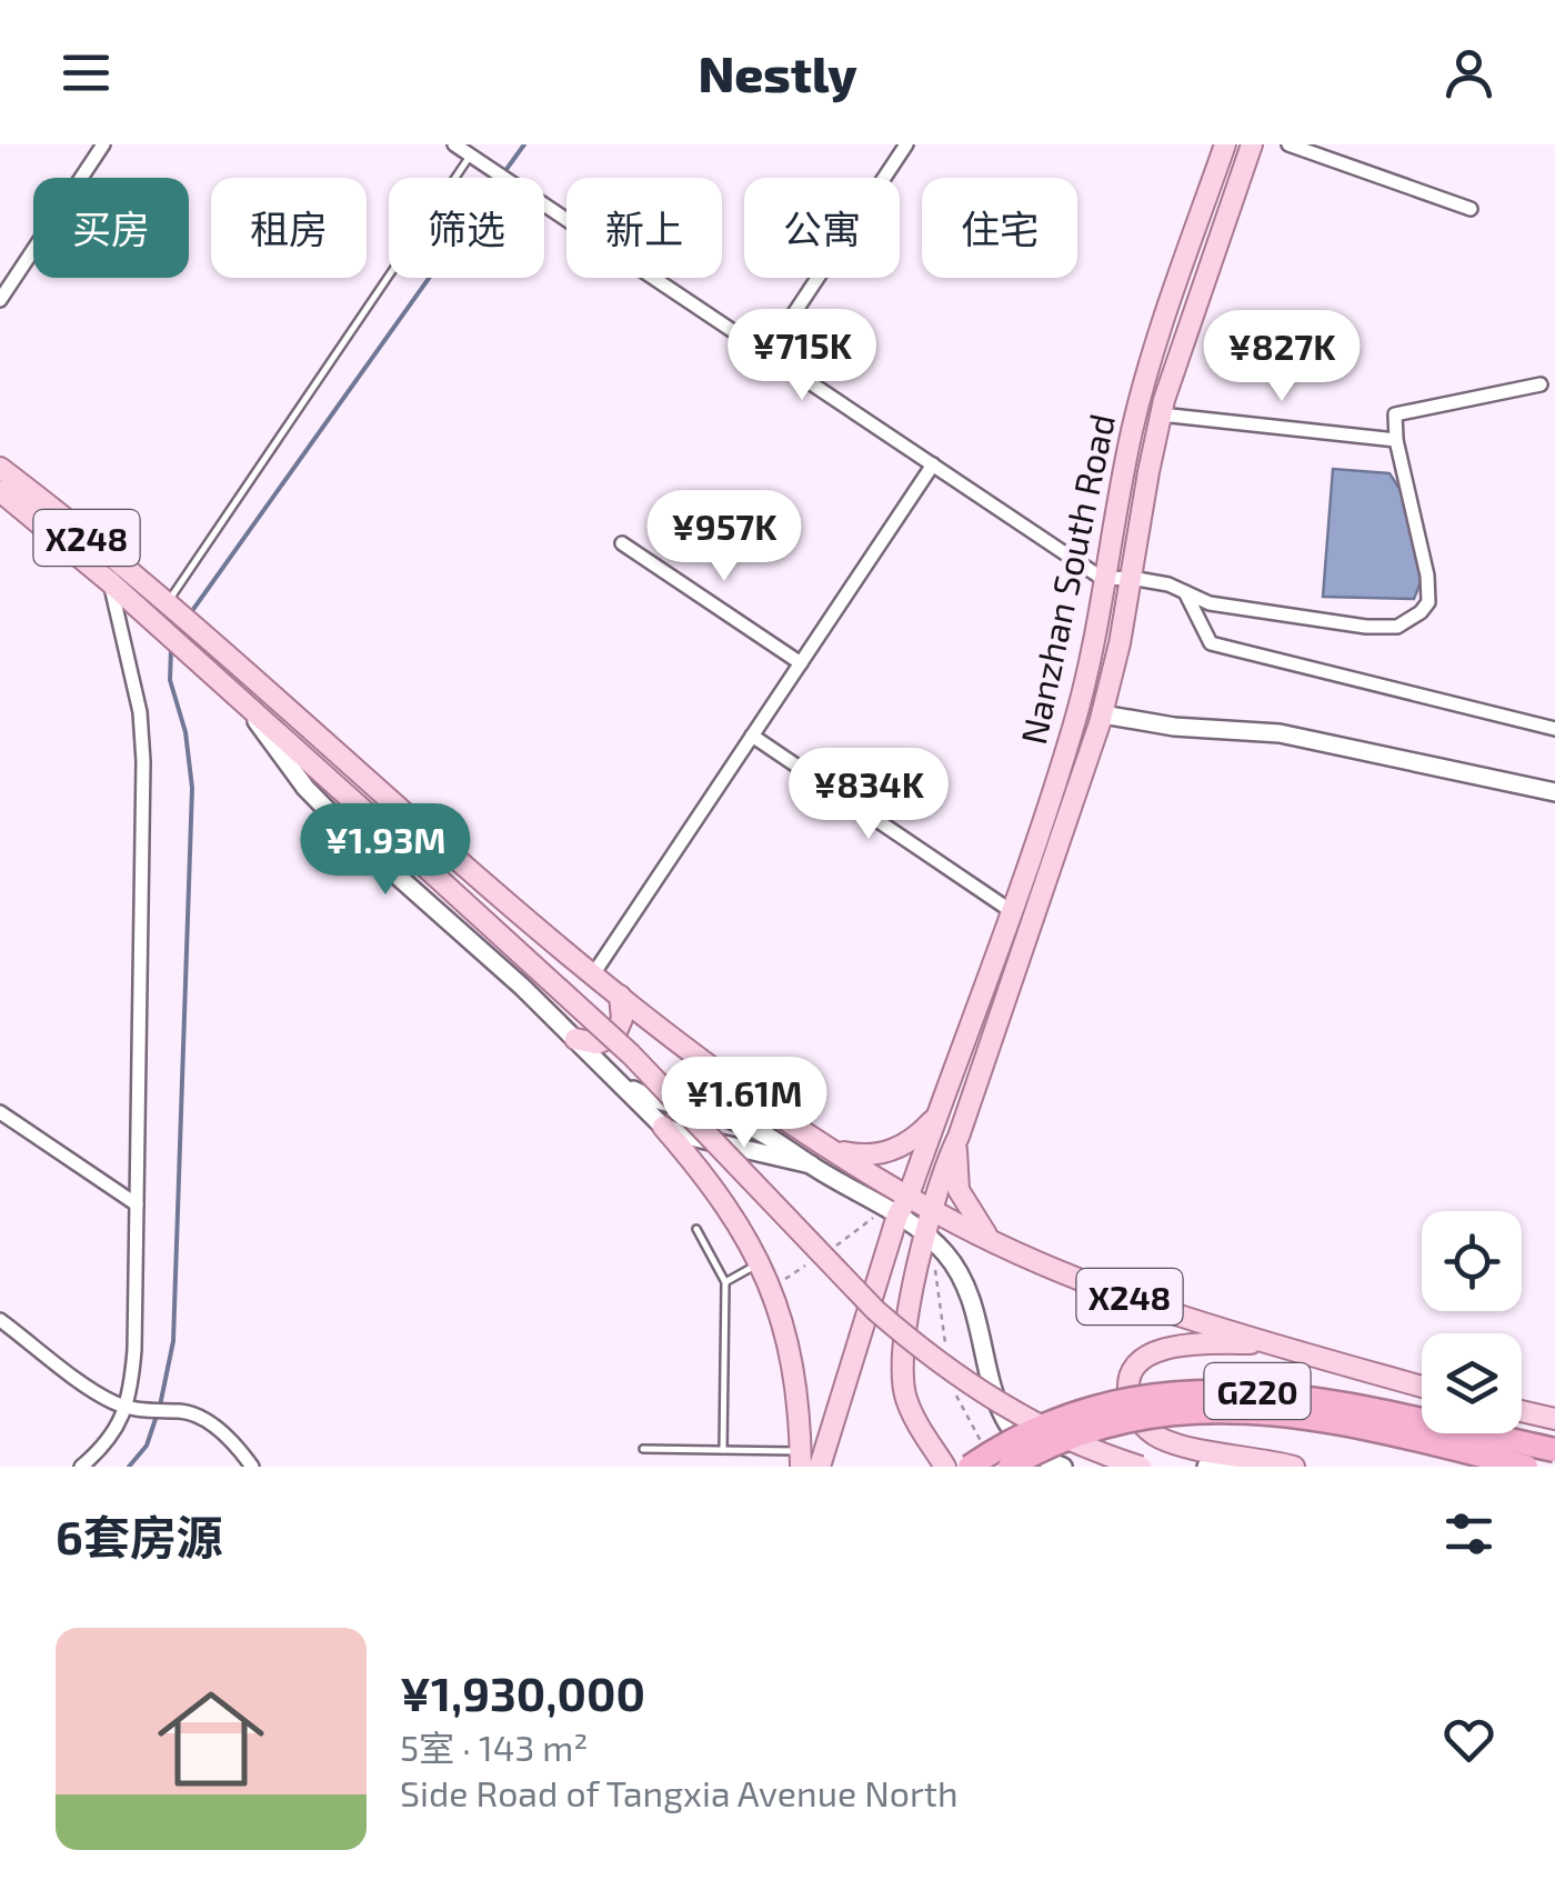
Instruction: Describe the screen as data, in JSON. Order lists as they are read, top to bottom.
{
  "streets": {
    "highway": ["G220"],
    "main road": ["X248", "Nanzhan South Road"]
  },
  "crossings": [
    ["X248", "Nanzhan South Road"]
  ],
  "page": {
    "header": "Nestly",
    "chip": [
      "买房",
      "租房",
      "筛选",
      "新上",
      "公寓",
      "住宅"
    ],
    "price": [
      "¥715K",
      "¥827K",
      "¥957K",
      "¥834K",
      "¥1.93M",
      "¥1.61M"
    ],
    "heading": "6套房源",
    "list": [
      {
        "name": "¥1,930,000",
        "note": "5室 · 143 m² · Side Road of Tangxia Avenue North"
      }
    ]
  }
}
